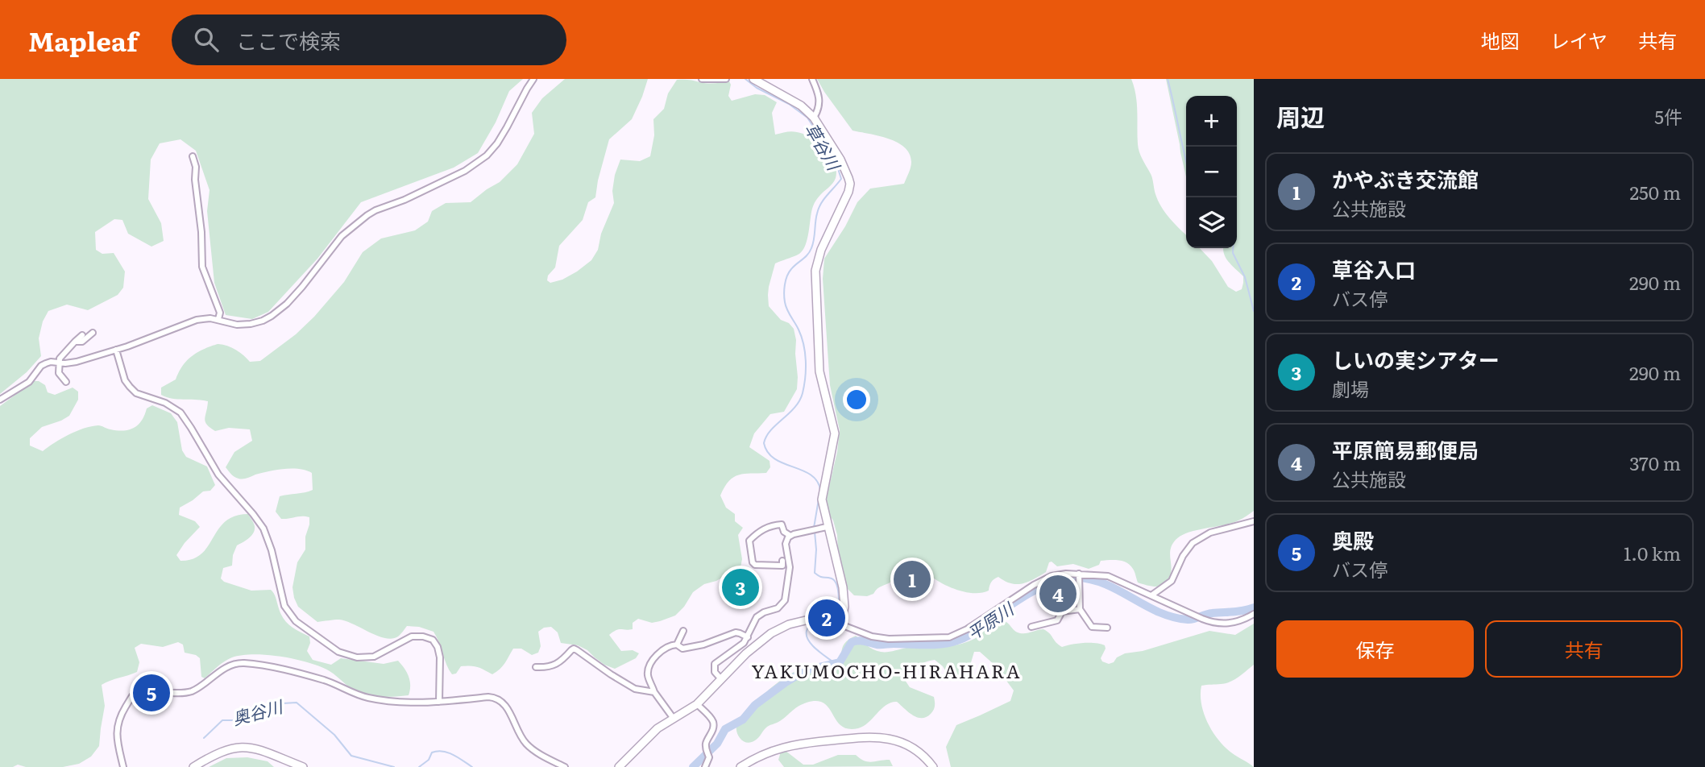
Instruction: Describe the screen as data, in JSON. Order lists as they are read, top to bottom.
{
  "districts": ["YAKUMOCHO-HIRAHARA"],
  "water": ["草谷川", "平原川", "奥谷川"],
  "page": {
    "header": "Mapleaf",
    "search": "ここで検索",
    "nav": ["地図", "レイヤ", "共有"],
    "heading": ["周辺", "5件"],
    "map_buttons": ["+", "−"],
    "list": [
      {
        "mark": "1",
        "name": "かやぶき交流館",
        "note": "公共施設",
        "value": "250 m"
      },
      {
        "mark": "2",
        "name": "草谷入口",
        "note": "バス停",
        "value": "290 m"
      },
      {
        "mark": "3",
        "name": "しいの実シアター",
        "note": "劇場",
        "value": "290 m"
      },
      {
        "mark": "4",
        "name": "平原簡易郵便局",
        "note": "公共施設",
        "value": "370 m"
      },
      {
        "mark": "5",
        "name": "奥殿",
        "note": "バス停",
        "value": "1.0 km"
      }
    ],
    "pins": [
      "1",
      "3",
      "4",
      "2",
      "5"
    ],
    "buttons": ["保存", "共有"]
  }
}
